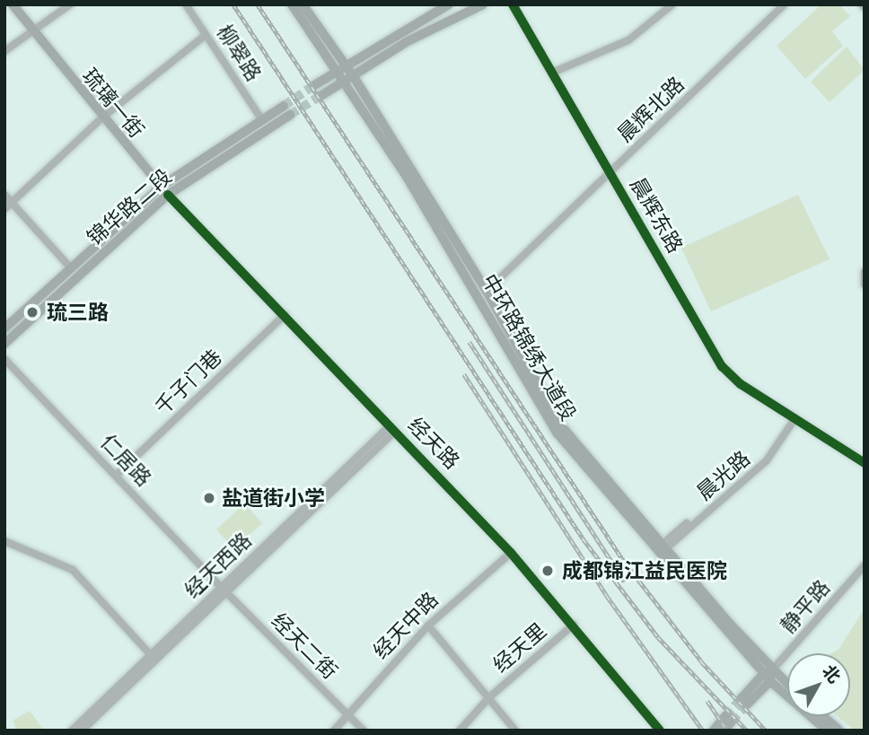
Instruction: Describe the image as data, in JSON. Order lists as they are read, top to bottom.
{
  "streets": {
    "main road": ["琉璃一街", "锦华路二段", "中环路锦绣大道段"],
    "street": [
      "柳翠路",
      "晨辉北路",
      "晨辉东路",
      "千子门巷",
      "经天路",
      "仁居路",
      "晨光路",
      "经天西路",
      "静平路",
      "经天中路",
      "经天二街",
      "经天里"
    ]
  },
  "crossings": [
    ["柳翠路", "锦华路二段"],
    ["琉璃一街", "锦华路二段"],
    ["琉璃一街", "经天路"],
    ["晨辉北路", "晨辉东路"],
    ["晨辉北路", "中环路锦绣大道段"],
    ["锦华路二段", "经天路"],
    ["晨辉东路", "晨光路"],
    ["中环路锦绣大道段", "晨光路"],
    ["中环路锦绣大道段", "静平路"],
    ["千子门巷", "经天路"],
    ["千子门巷", "仁居路"],
    ["经天路", "经天西路"],
    ["经天路", "经天中路"],
    ["经天路", "经天里"],
    ["仁居路", "经天西路"],
    ["仁居路", "经天二街"],
    ["经天西路", "经天二街"],
    ["经天中路", "经天二街"]
  ],
  "places": ["琉三路", "盐道街小学", "成都锦江益民医院"],
  "north": "top right"
}
